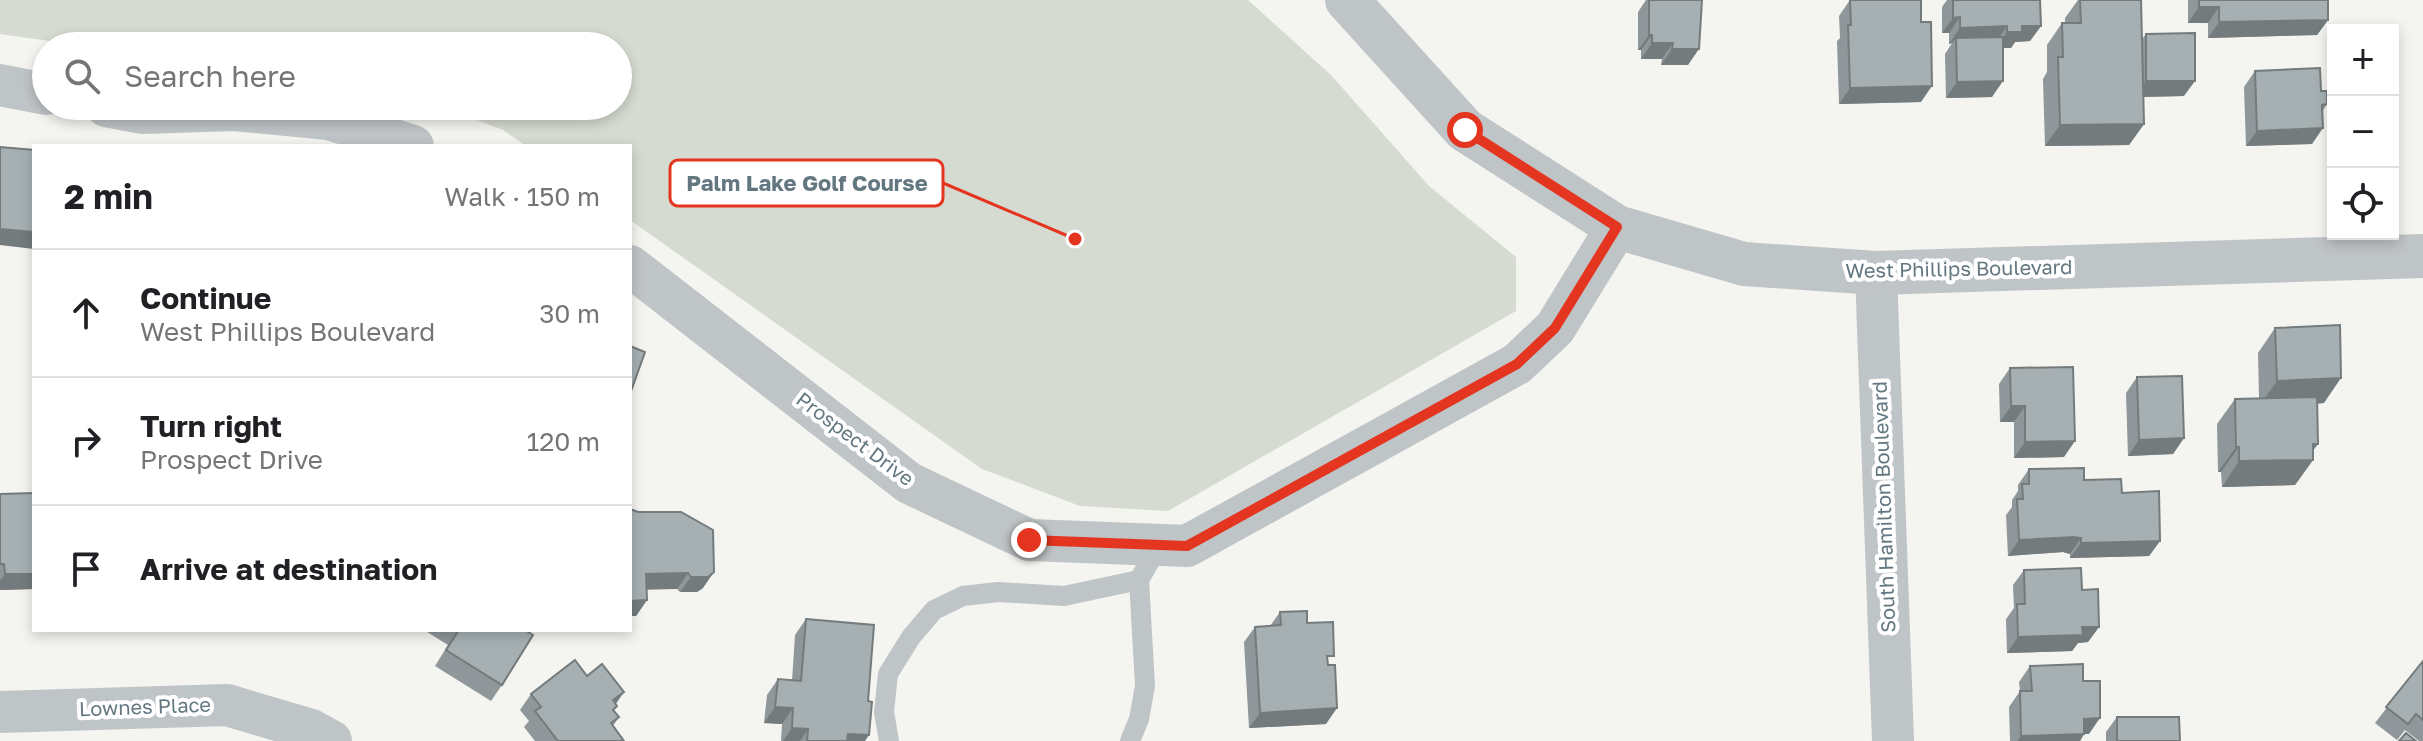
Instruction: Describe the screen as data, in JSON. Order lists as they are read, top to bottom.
{
  "streets": {
    "street": [
      "West Phillips Boulevard",
      "Prospect Drive",
      "South Hamilton Boulevard",
      "Lownes Place"
    ]
  },
  "crossings": [
    ["West Phillips Boulevard", "Prospect Drive"],
    ["West Phillips Boulevard", "South Hamilton Boulevard"]
  ],
  "places": ["Palm Lake Golf Course"],
  "page": {
    "map_buttons": ["+", "−"],
    "search": "Search here",
    "heading": ["2 min", "Walk · 150 m"],
    "list": [
      ["Continue", "West Phillips Boulevard", "30 m"],
      ["Turn right", "Prospect Drive", "120 m"],
      "Arrive at destination"
    ]
  }
}
